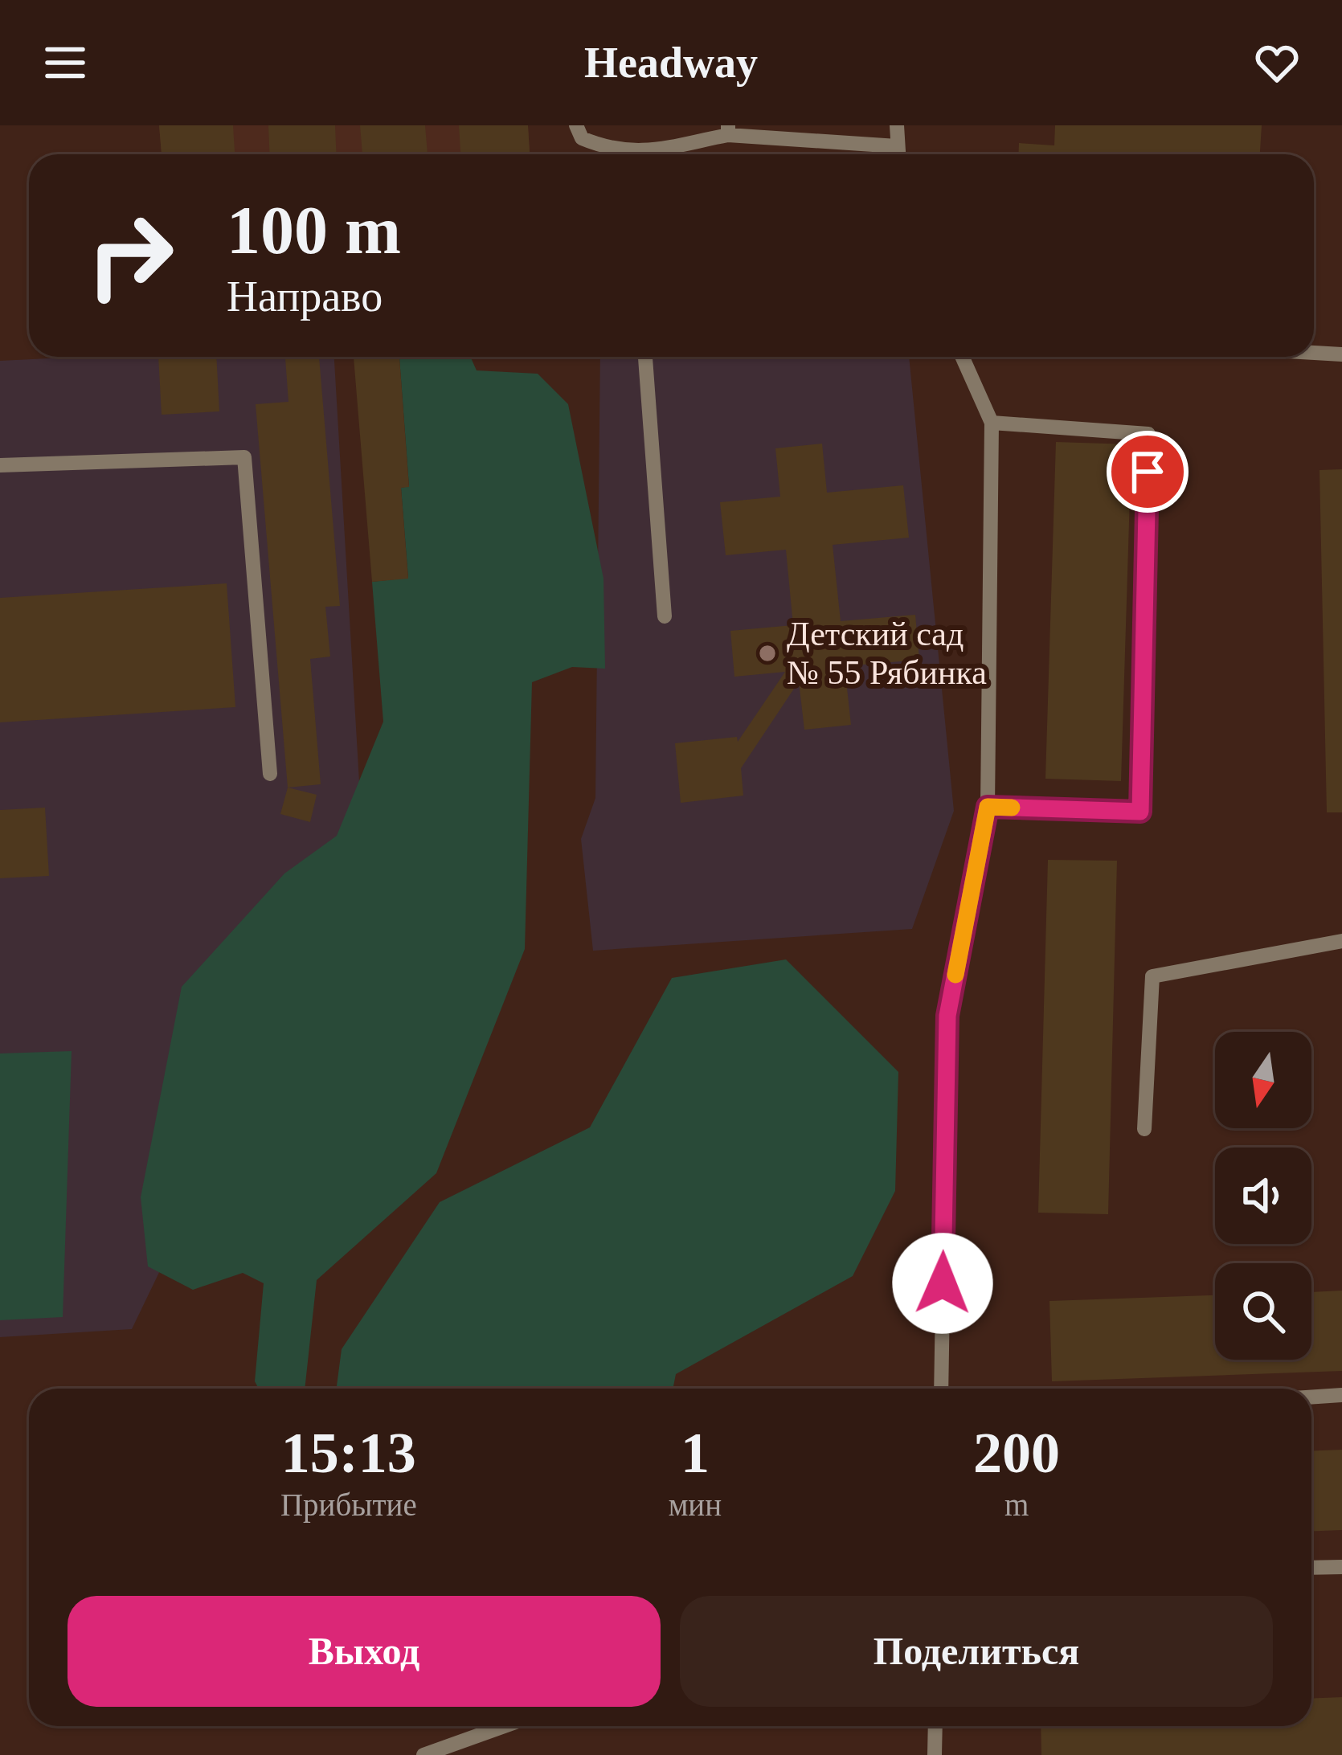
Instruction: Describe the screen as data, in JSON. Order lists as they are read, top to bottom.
{
  "places": ["Детский сад № 55 Рябинка"],
  "north": "bottom",
  "page": {
    "header": "Headway",
    "turn": ["100 m", "Направо"],
    "eta": [
      "15:13",
      "Прибытие",
      "1",
      "мин",
      "200",
      "m"
    ],
    "buttons": ["Выход", "Поделиться"]
  }
}
